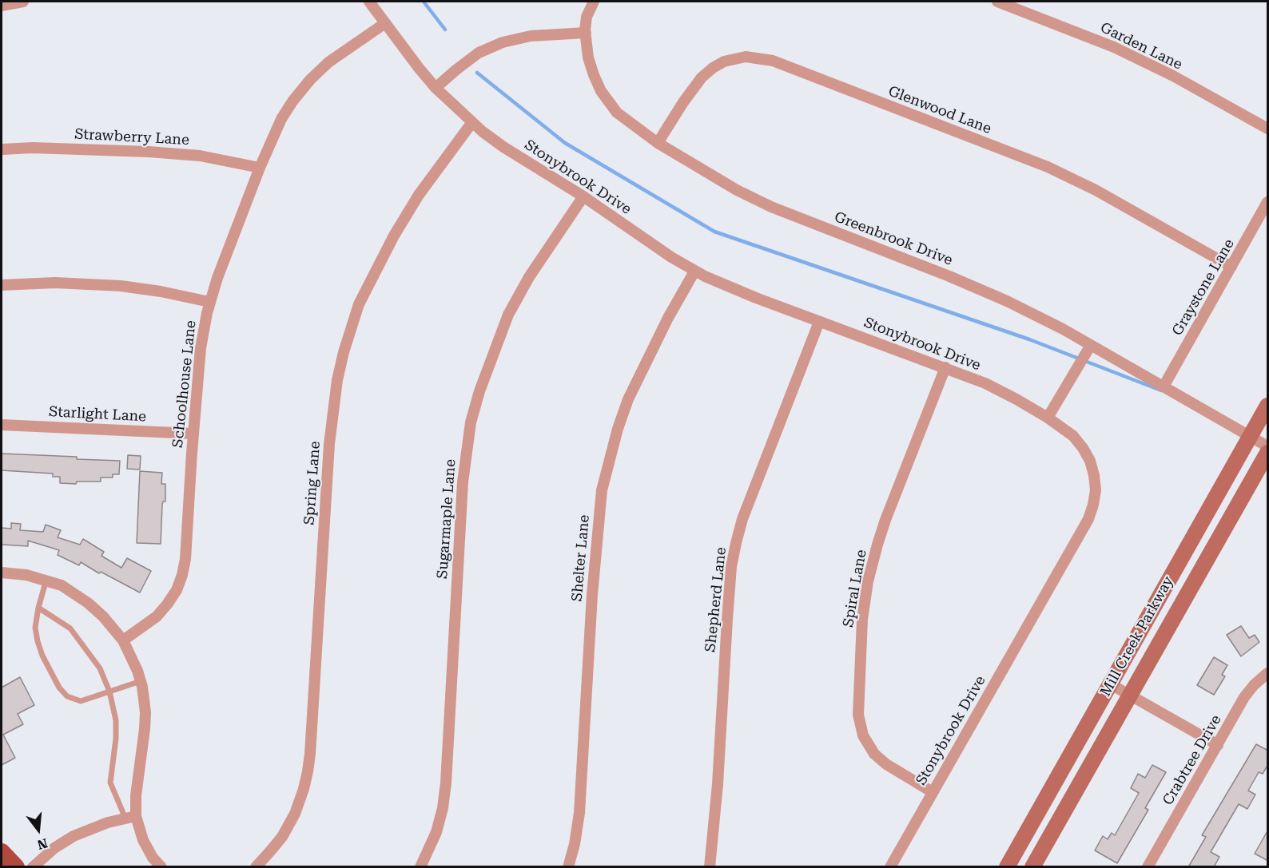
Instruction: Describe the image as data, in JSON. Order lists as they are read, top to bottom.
{
  "streets": {
    "main road": ["Mill Creek Parkway"],
    "street": [
      "Garden Lane",
      "Glenwood Lane",
      "Strawberry Lane",
      "Stonybrook Drive",
      "Greenbrook Drive",
      "Graystone Lane",
      "Schoolhouse Lane",
      "Starlight Lane",
      "Spring Lane",
      "Sugarmaple Lane",
      "Shelter Lane",
      "Spiral Lane",
      "Shepherd Lane",
      "Crabtree Drive"
    ]
  },
  "crossings": [
    ["Glenwood Lane", "Greenbrook Drive"],
    ["Glenwood Lane", "Graystone Lane"],
    ["Strawberry Lane", "Schoolhouse Lane"],
    ["Stonybrook Drive", "Schoolhouse Lane"],
    ["Stonybrook Drive", "Spring Lane"],
    ["Stonybrook Drive", "Sugarmaple Lane"],
    ["Stonybrook Drive", "Shelter Lane"],
    ["Stonybrook Drive", "Spiral Lane"],
    ["Stonybrook Drive", "Shepherd Lane"],
    ["Greenbrook Drive", "Graystone Lane"],
    ["Greenbrook Drive", "Mill Creek Parkway"],
    ["Schoolhouse Lane", "Starlight Lane"]
  ],
  "north": "bottom"
}
